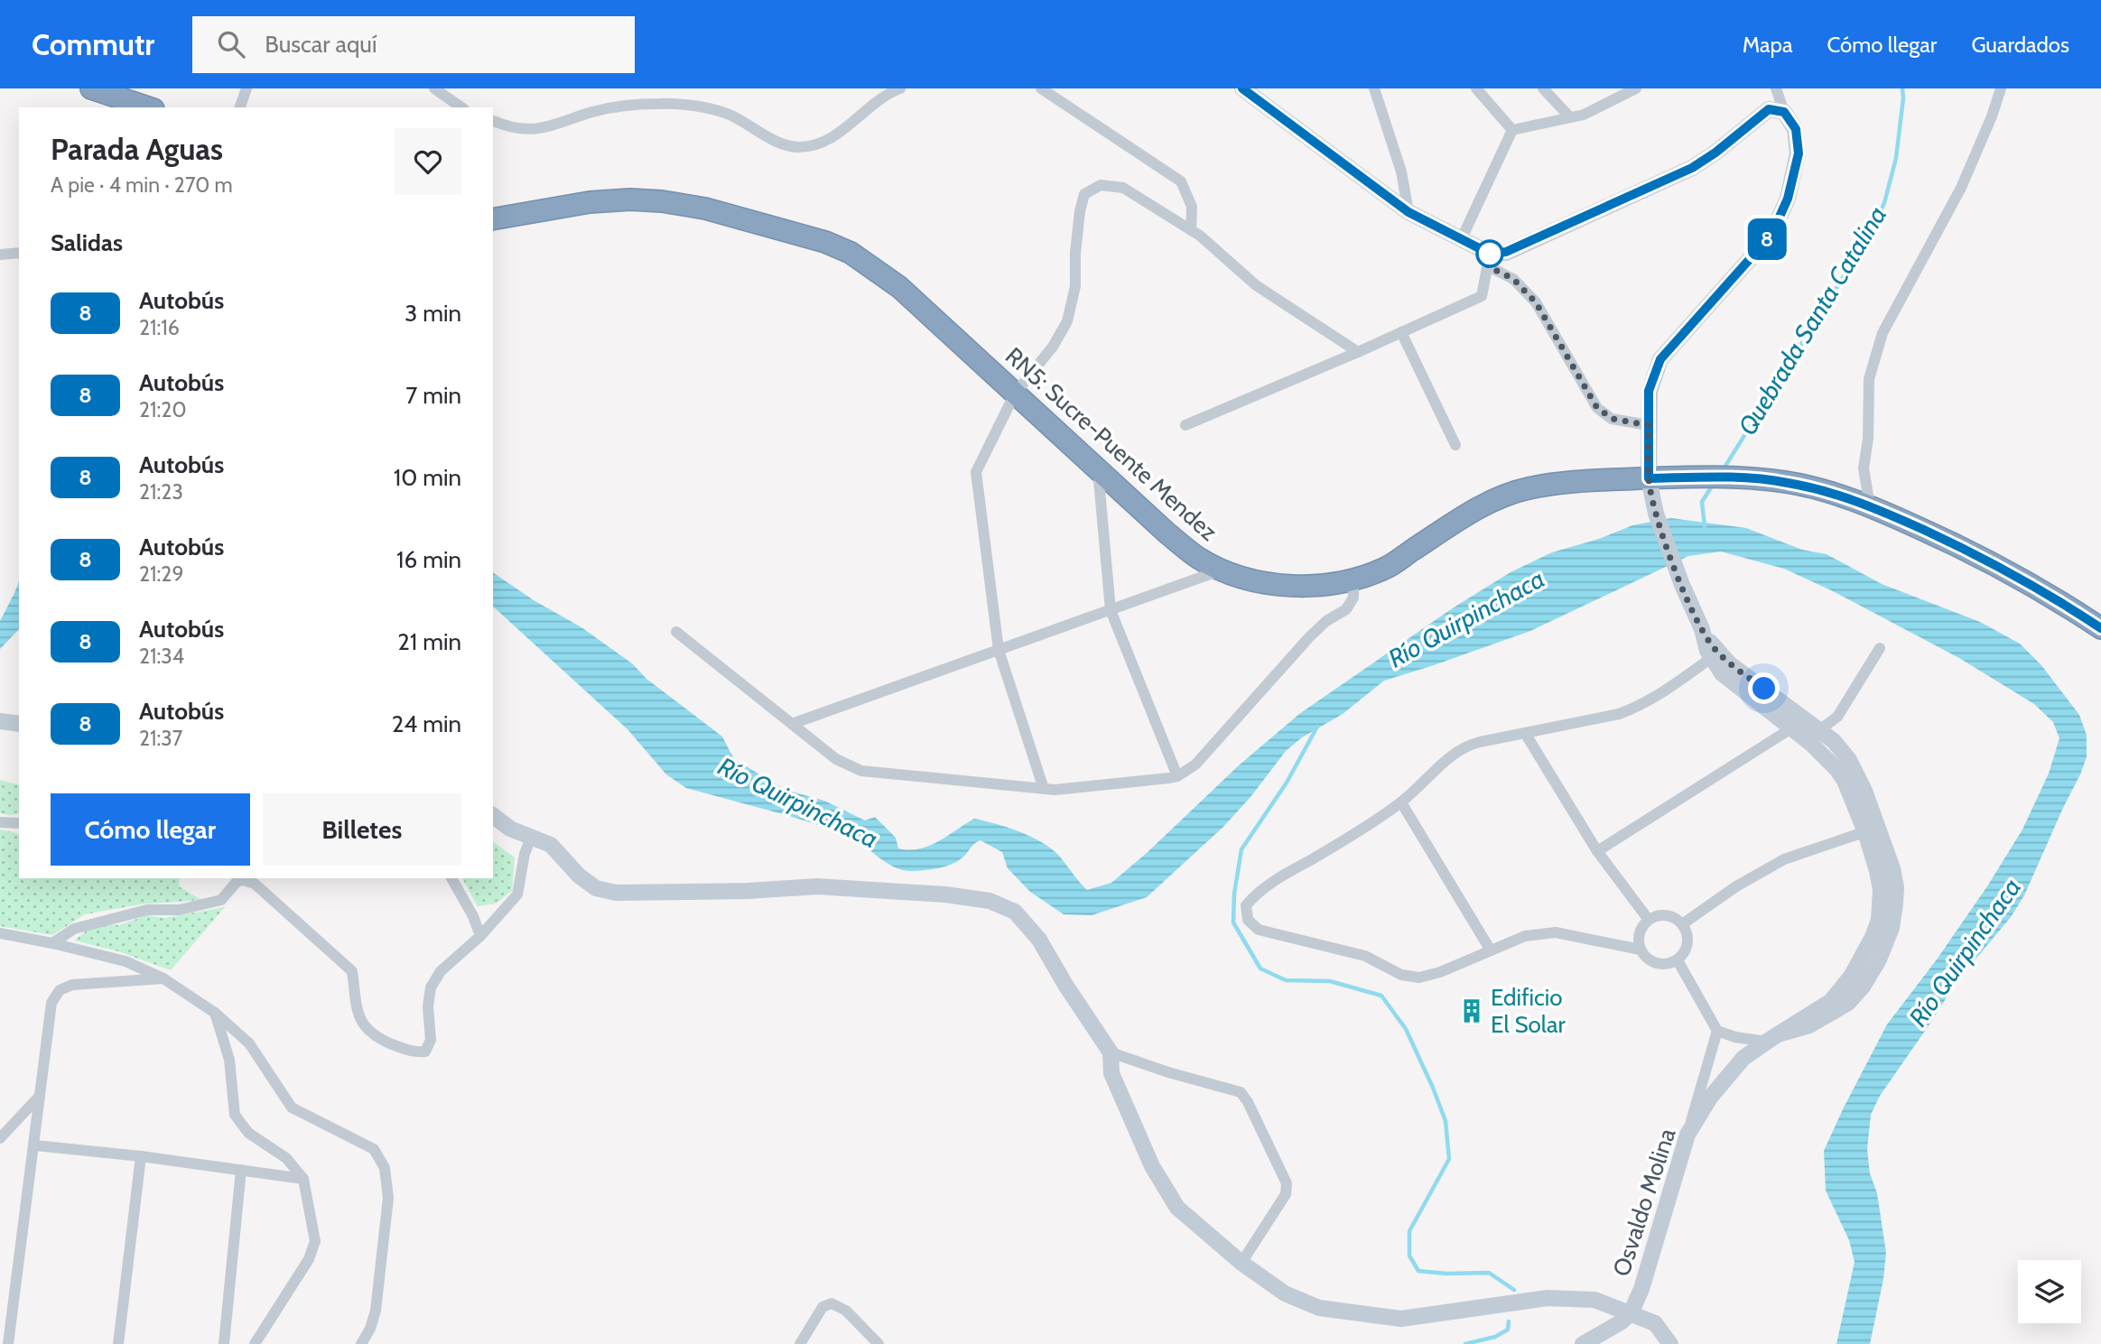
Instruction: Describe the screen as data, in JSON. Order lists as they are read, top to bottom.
{
  "streets": {
    "highway": ["RN5: Sucre-Puente Mendez"],
    "street": ["Osvaldo Molina"]
  },
  "water": ["Quebrada Santa Catalina", "Río Quirpinchaca"],
  "places": {
    "building": ["Edificio El Solar"]
  },
  "lines": ["bus line 8"],
  "page": {
    "header": "Commutr",
    "search": "Buscar aquí",
    "nav": ["Mapa", "Cómo llegar", "Guardados"],
    "on_map": "8",
    "heading": [
      ["Parada Aguas", "A pie · 4 min · 270 m"],
      "Salidas"
    ],
    "list": [
      {
        "mark": "8",
        "name": "Autobús",
        "note": "21:16",
        "value": "3 min"
      },
      {
        "mark": "8",
        "name": "Autobús",
        "note": "21:20",
        "value": "7 min"
      },
      {
        "mark": "8",
        "name": "Autobús",
        "note": "21:23",
        "value": "10 min"
      },
      {
        "mark": "8",
        "name": "Autobús",
        "note": "21:29",
        "value": "16 min"
      },
      {
        "mark": "8",
        "name": "Autobús",
        "note": "21:34",
        "value": "21 min"
      },
      {
        "mark": "8",
        "name": "Autobús",
        "note": "21:37",
        "value": "24 min"
      }
    ],
    "buttons": ["Cómo llegar", "Billetes"]
  }
}
